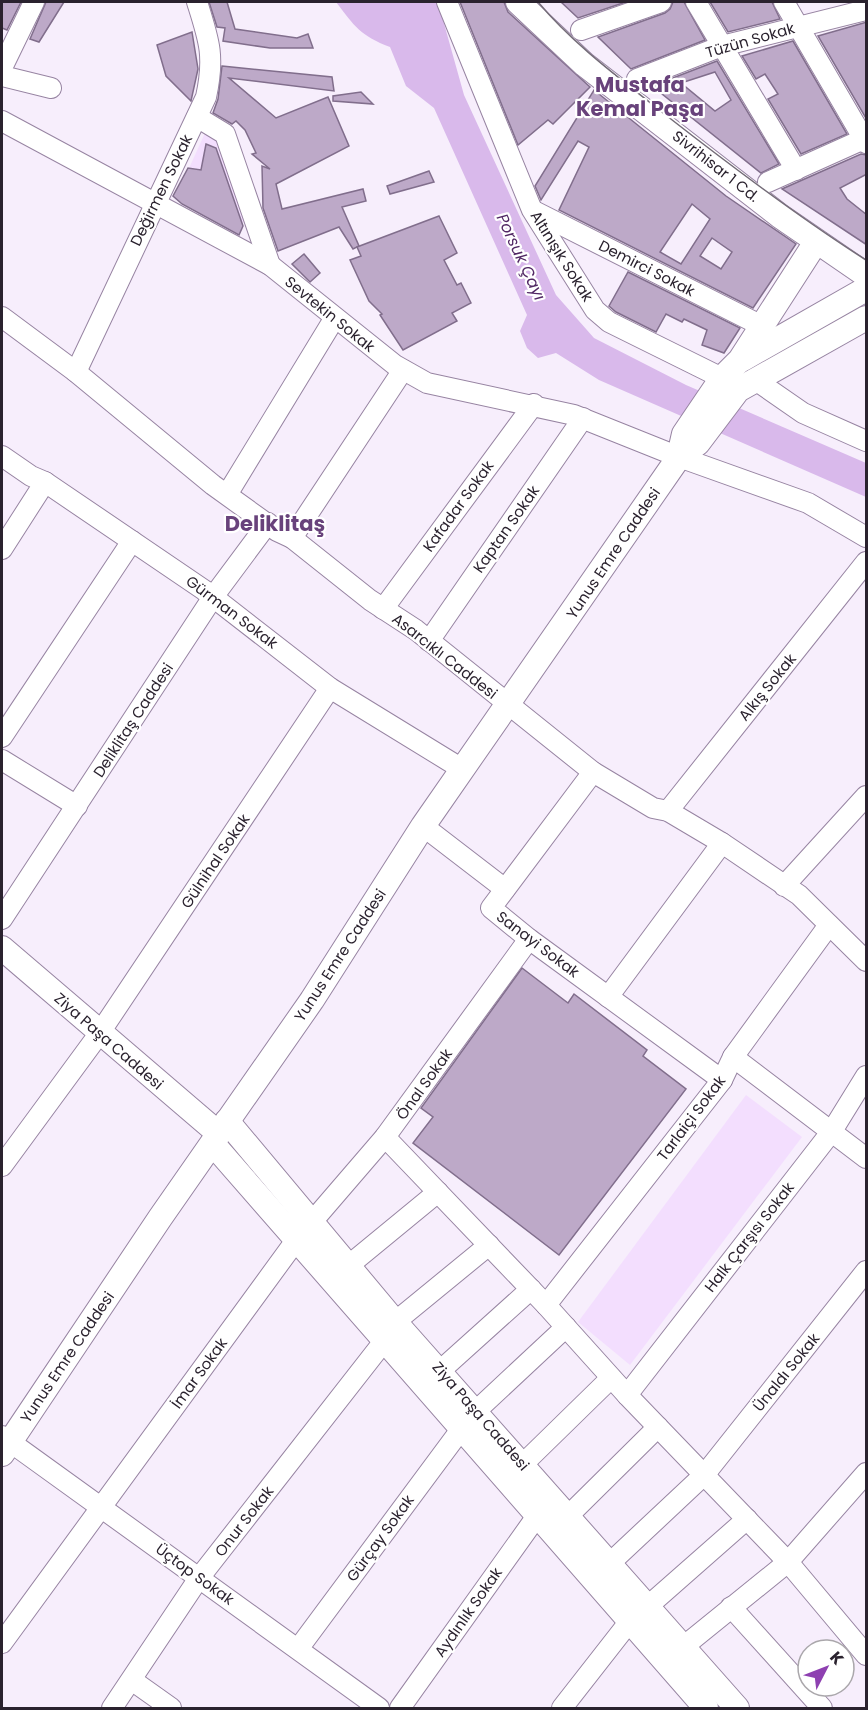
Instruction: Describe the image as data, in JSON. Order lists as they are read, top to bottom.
{
  "streets": {
    "main road": ["Sivrihisar 1 Cd.", "Yunus Emre Caddesi", "Ziya Paşa Caddesi"],
    "street": [
      "Tüzün Sokak",
      "Değirmen Sokak",
      "Altınışık Sokak",
      "Demirci Sokak",
      "Sevtekin Sokak",
      "Kafadar Sokak",
      "Kaptan Sokak",
      "Gürman Sokak",
      "Asarcıklı Caddesi",
      "Alkış Sokak",
      "Deliklitaş Caddesi",
      "Gülnihal Sokak",
      "Sanayi Sokak",
      "Önal Sokak",
      "Tarlaiçi Sokak",
      "Halk Çarşısı Sokak",
      "Ünaldı Sokak",
      "İmar Sokak",
      "Onur Sokak",
      "Gürçay Sokak",
      "Üçtop Sokak",
      "Aydınlık Sokak"
    ]
  },
  "crossings": [
    ["Sivrihisar 1 Cd.", "Yunus Emre Caddesi"],
    ["Değirmen Sokak", "Sevtekin Sokak"],
    ["Değirmen Sokak", "Asarcıklı Caddesi"],
    ["Altınışık Sokak", "Demirci Sokak"],
    ["Altınışık Sokak", "Yunus Emre Caddesi"],
    ["Demirci Sokak", "Yunus Emre Caddesi"],
    ["Sevtekin Sokak", "Kafadar Sokak"],
    ["Sevtekin Sokak", "Kaptan Sokak"],
    ["Sevtekin Sokak", "Yunus Emre Caddesi"],
    ["Kafadar Sokak", "Asarcıklı Caddesi"],
    ["Kaptan Sokak", "Asarcıklı Caddesi"],
    ["Yunus Emre Caddesi", "Gürman Sokak"],
    ["Yunus Emre Caddesi", "Asarcıklı Caddesi"],
    ["Yunus Emre Caddesi", "Ziya Paşa Caddesi"],
    ["Yunus Emre Caddesi", "Üçtop Sokak"],
    ["Gürman Sokak", "Deliklitaş Caddesi"],
    ["Gürman Sokak", "Gülnihal Sokak"],
    ["Asarcıklı Caddesi", "Alkış Sokak"],
    ["Asarcıklı Caddesi", "Deliklitaş Caddesi"],
    ["Asarcıklı Caddesi", "Sanayi Sokak"],
    ["Asarcıklı Caddesi", "Tarlaiçi Sokak"],
    ["Gülnihal Sokak", "Ziya Paşa Caddesi"],
    ["Sanayi Sokak", "Önal Sokak"],
    ["Sanayi Sokak", "Tarlaiçi Sokak"],
    ["Ziya Paşa Caddesi", "Önal Sokak"],
    ["Ziya Paşa Caddesi", "Ünaldı Sokak"],
    ["Ziya Paşa Caddesi", "İmar Sokak"],
    ["Ziya Paşa Caddesi", "Onur Sokak"],
    ["Ziya Paşa Caddesi", "Gürçay Sokak"],
    ["Ziya Paşa Caddesi", "Aydınlık Sokak"],
    ["Önal Sokak", "İmar Sokak"],
    ["İmar Sokak", "Üçtop Sokak"],
    ["Onur Sokak", "Üçtop Sokak"],
    ["Gürçay Sokak", "Üçtop Sokak"]
  ],
  "districts": ["Mustafa Kemal Paşa", "Deliklitaş"],
  "water": ["Porsuk Çayı"],
  "north": "top right"
}
